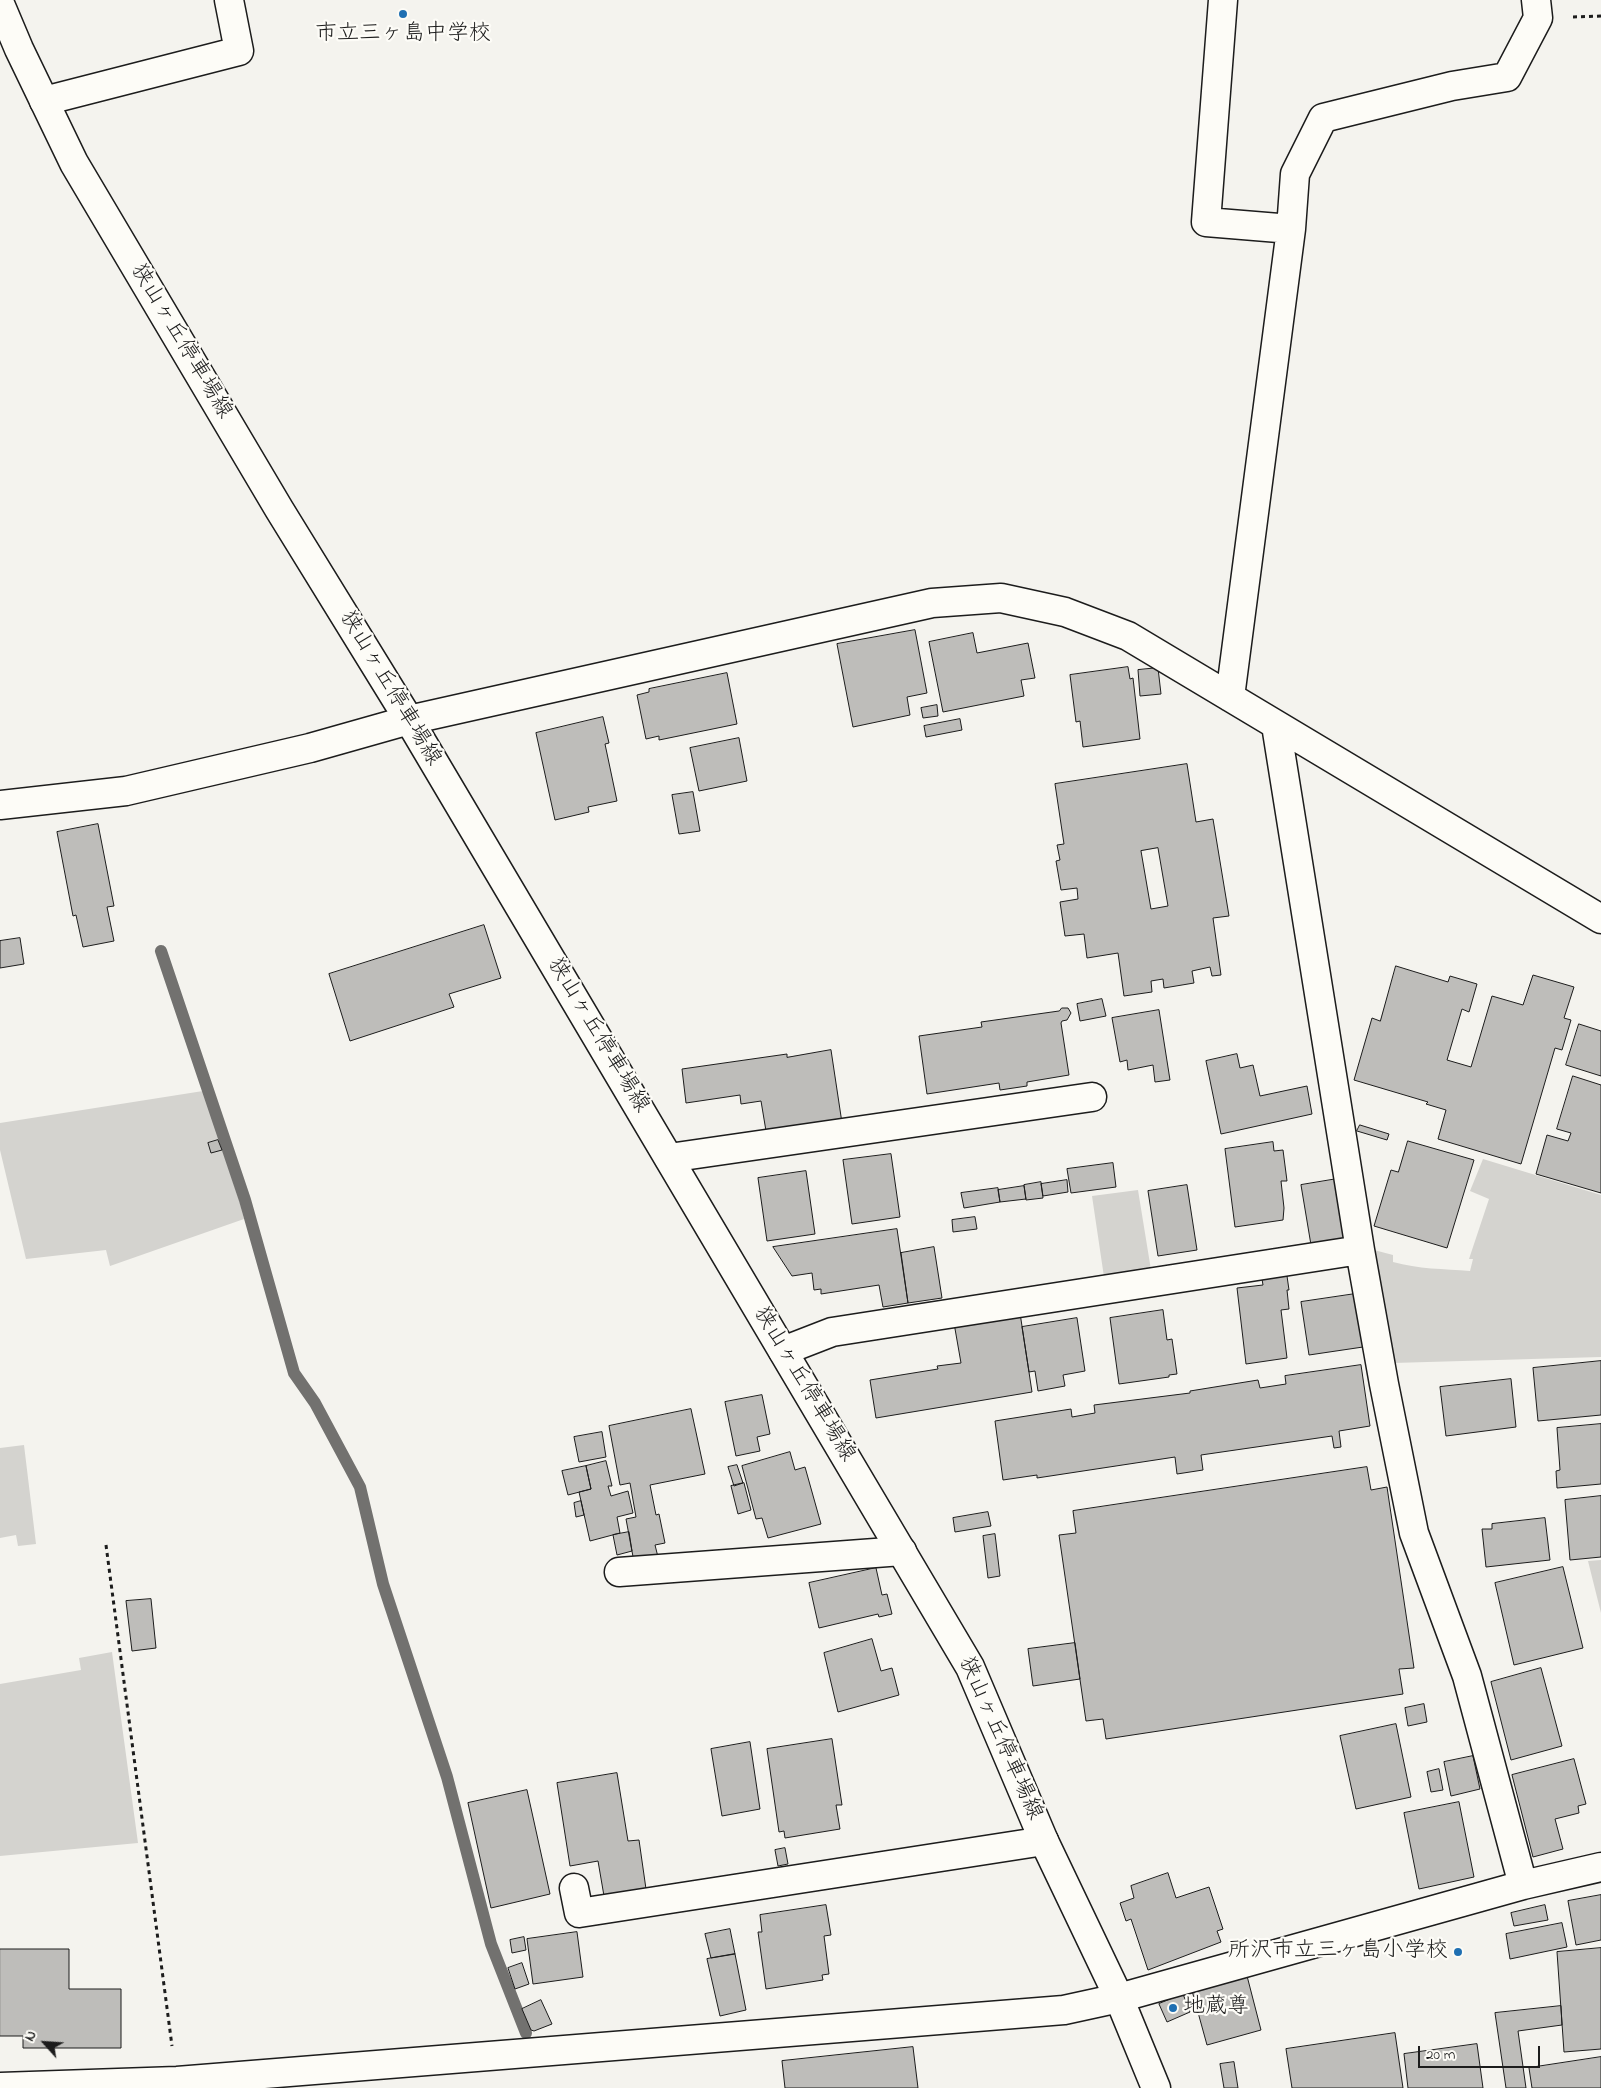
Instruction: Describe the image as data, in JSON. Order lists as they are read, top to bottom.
{
  "streets": {
    "street": ["狭山ヶ丘停車場線"]
  },
  "places": ["市立三ヶ島中学校", "所沢市立三ヶ島小学校", "地蔵尊"],
  "scale_bar": "20 m",
  "north": "top left"
}
